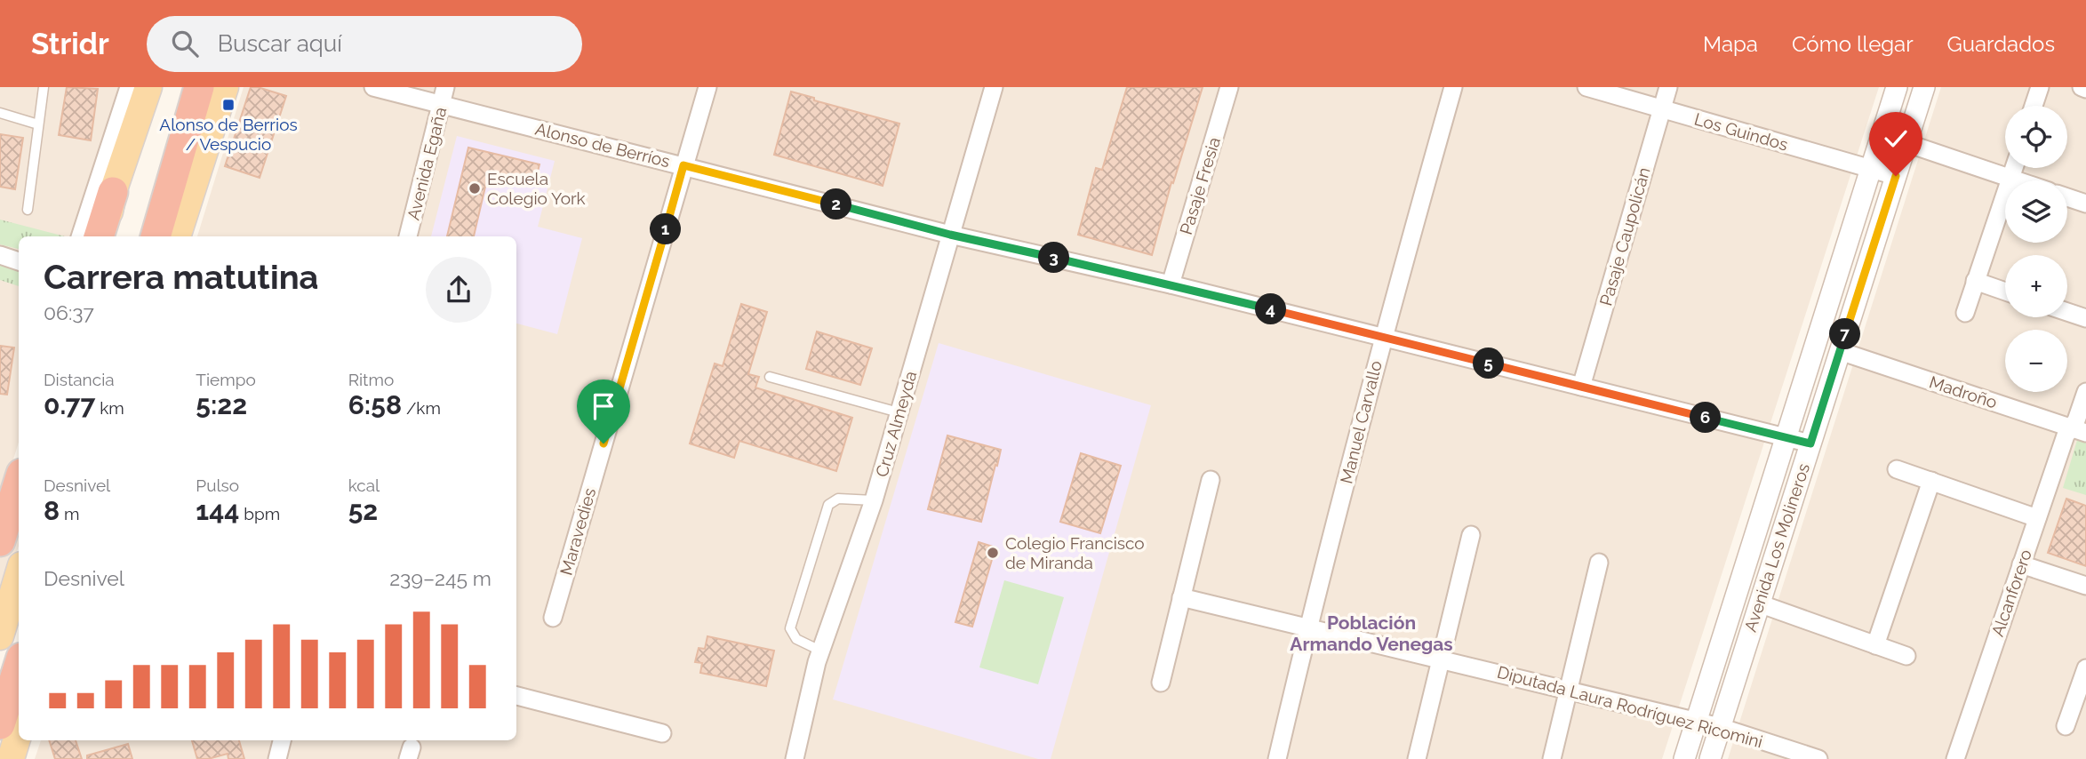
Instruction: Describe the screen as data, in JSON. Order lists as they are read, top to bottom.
{
  "streets": {
    "street": [
      "Los Guindos",
      "Alonso de Berríos",
      "Avenida Egaña",
      "Pasaje Fresia",
      "Pasaje Caupolicán",
      "Madroño",
      "Manuel Carvallo",
      "Cruz Almeyda",
      "Maravedies",
      "Avenida Los Molineros",
      "Alcanforero",
      "Diputada Laura Rodríguez Ricomini"
    ]
  },
  "crossings": [
    ["Los Guindos", "Pasaje Caupolicán"],
    ["Los Guindos", "Avenida Los Molineros"],
    ["Alonso de Berríos", "Avenida Egaña"],
    ["Alonso de Berríos", "Pasaje Fresia"],
    ["Alonso de Berríos", "Pasaje Caupolicán"],
    ["Alonso de Berríos", "Manuel Carvallo"],
    ["Alonso de Berríos", "Cruz Almeyda"],
    ["Alonso de Berríos", "Maravedies"],
    ["Alonso de Berríos", "Avenida Los Molineros"],
    ["Madroño", "Avenida Los Molineros"],
    ["Madroño", "Alcanforero"],
    ["Manuel Carvallo", "Diputada Laura Rodríguez Ricomini"],
    ["Avenida Los Molineros", "Diputada Laura Rodríguez Ricomini"]
  ],
  "districts": ["Población Armando Venegas"],
  "places": {
    "transit": ["Alonso de Berrios / Vespucio"],
    "other": ["Escuela Colegio York", "Colegio Francisco de Miranda"]
  },
  "page": {
    "header": "Stridr",
    "search": "Buscar aquí",
    "nav": ["Mapa", "Cómo llegar", "Guardados"],
    "map_buttons": ["+", "−"],
    "pins": [
      "2",
      "1",
      "3",
      "4",
      "7",
      "5",
      "6"
    ],
    "heading": ["Carrera matutina", "06:37"],
    "stats": [
      ["Distancia", "0.77 km"],
      ["Tiempo", "5:22"],
      ["Ritmo", "6:58 /km"],
      ["Desnivel", "8 m"],
      ["Pulso", "144 bpm"],
      ["kcal", "52"]
    ],
    "chart": ["Desnivel", "239–245 m"]
  }
}
